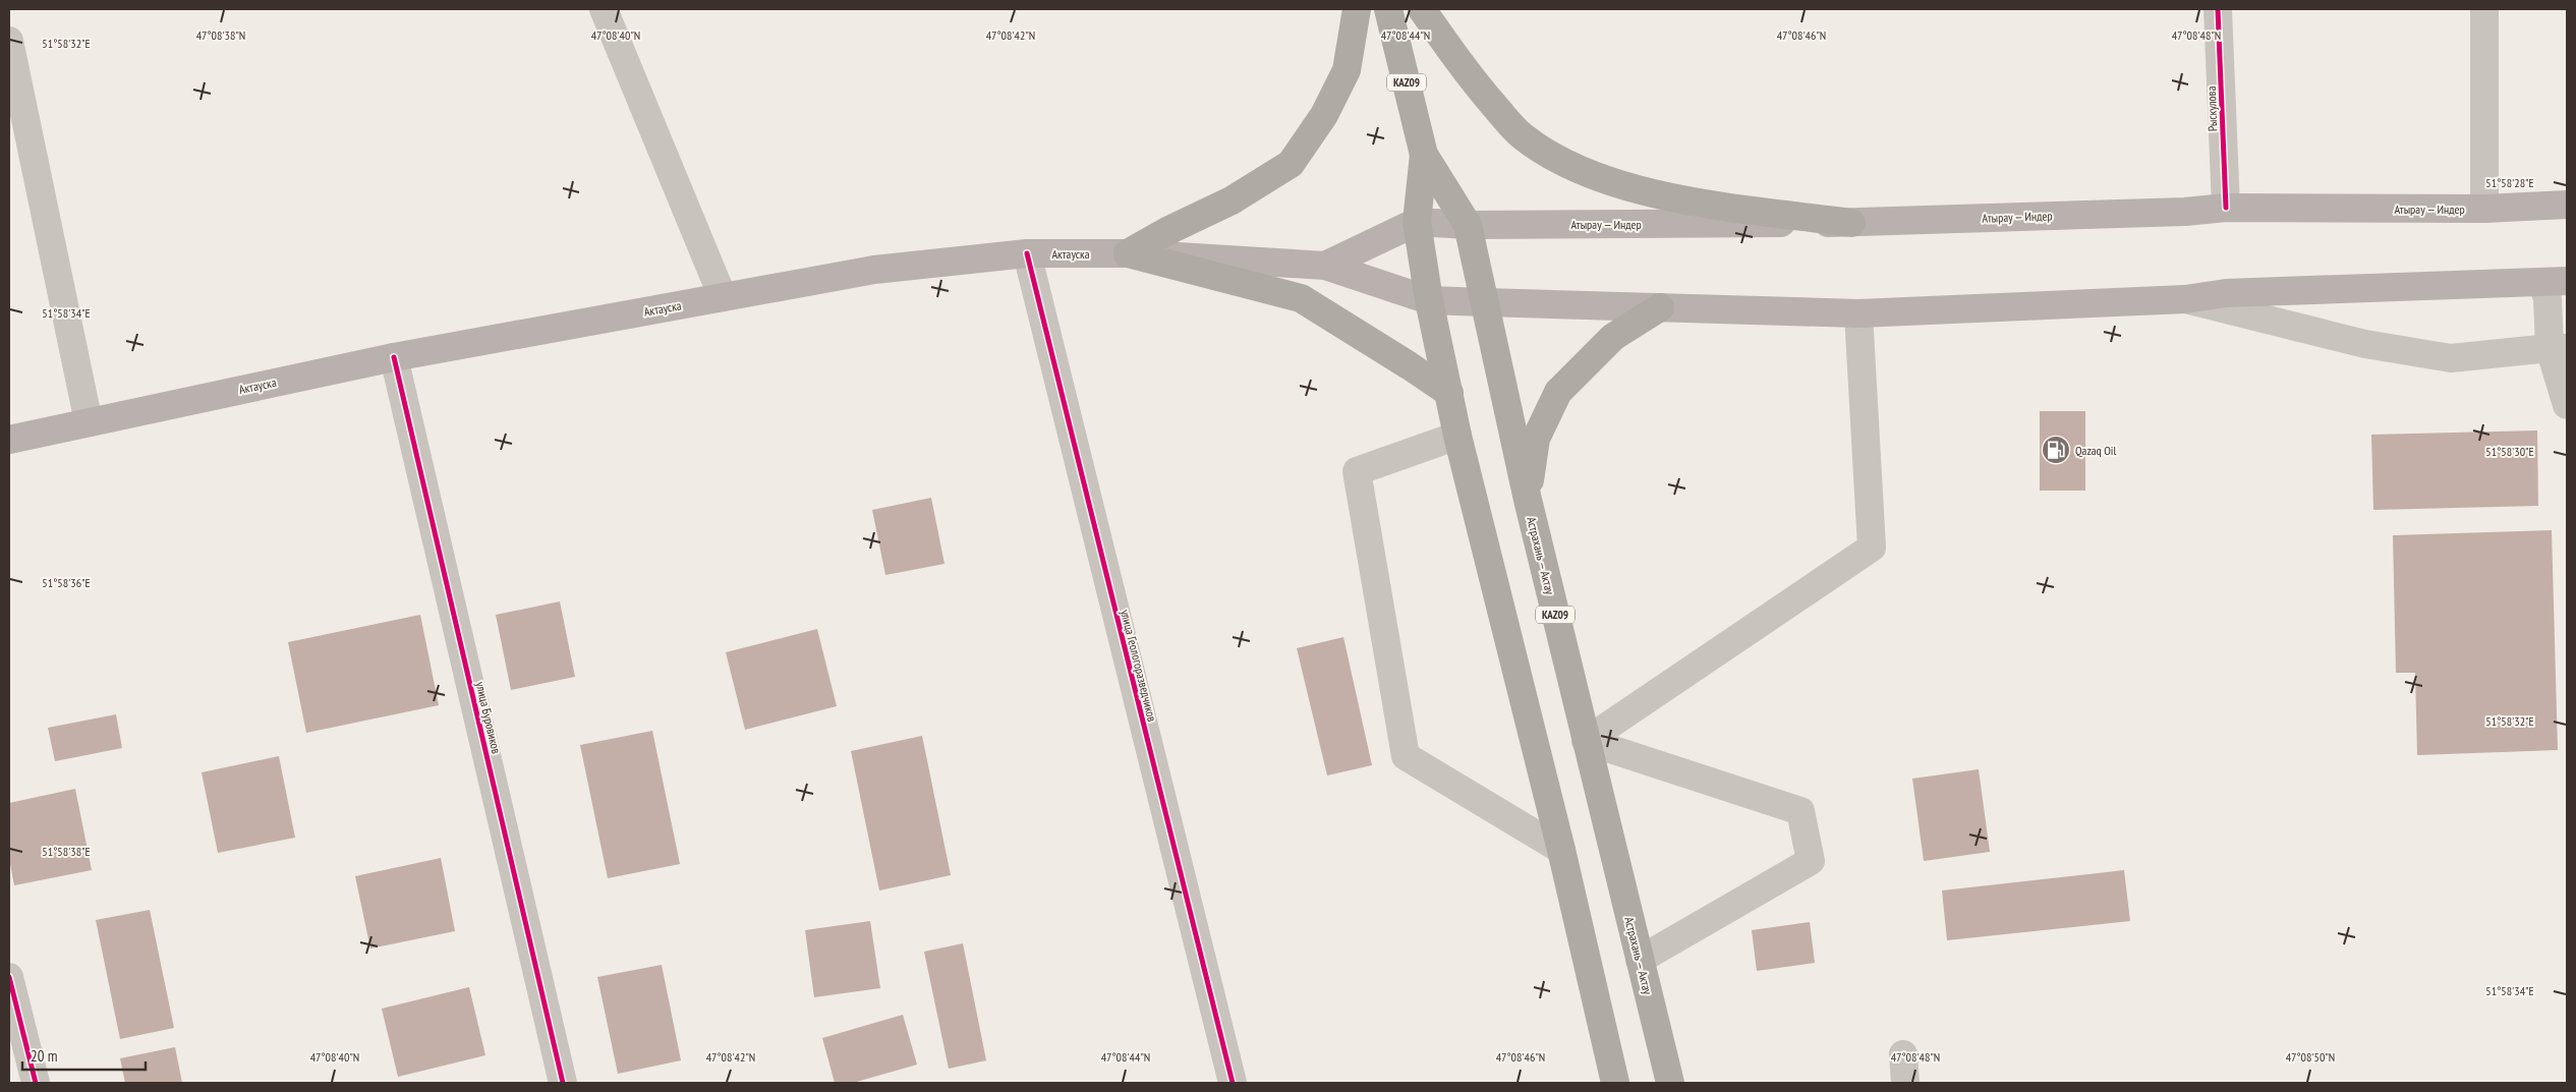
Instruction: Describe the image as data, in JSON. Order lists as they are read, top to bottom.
{
  "streets": {
    "highway": ["KAZ09", "Астрахань — Актау"],
    "main road": ["Атырау — Индер", "Актауска"],
    "street": ["Рыскулова", "улица Геологоразведчиков", "улица Буровиков"]
  },
  "crossings": [
    ["Рыскулова", "Атырау — Индер"],
    ["Атырау — Индер", "Актауска"],
    ["Атырау — Индер", "Астрахань — Актау"],
    ["Актауска", "Астрахань — Актау"],
    ["Актауска", "улица Геологоразведчиков"],
    ["Актауска", "улица Буровиков"]
  ],
  "places": {
    "fuel station": ["Qazaq Oil"]
  },
  "scale_bar": "20 m",
  "coordinates": [
    "47°08'38\"N",
    "47°08'40\"N",
    "47°08'42\"N",
    "47°08'44\"N",
    "47°08'46\"N",
    "47°08'48\"N",
    "51°58'32\"E",
    "51°58'28\"E",
    "51°58'34\"E",
    "51°58'30\"E",
    "51°58'36\"E",
    "51°58'38\"E",
    "47°08'50\"N"
  ]
}
